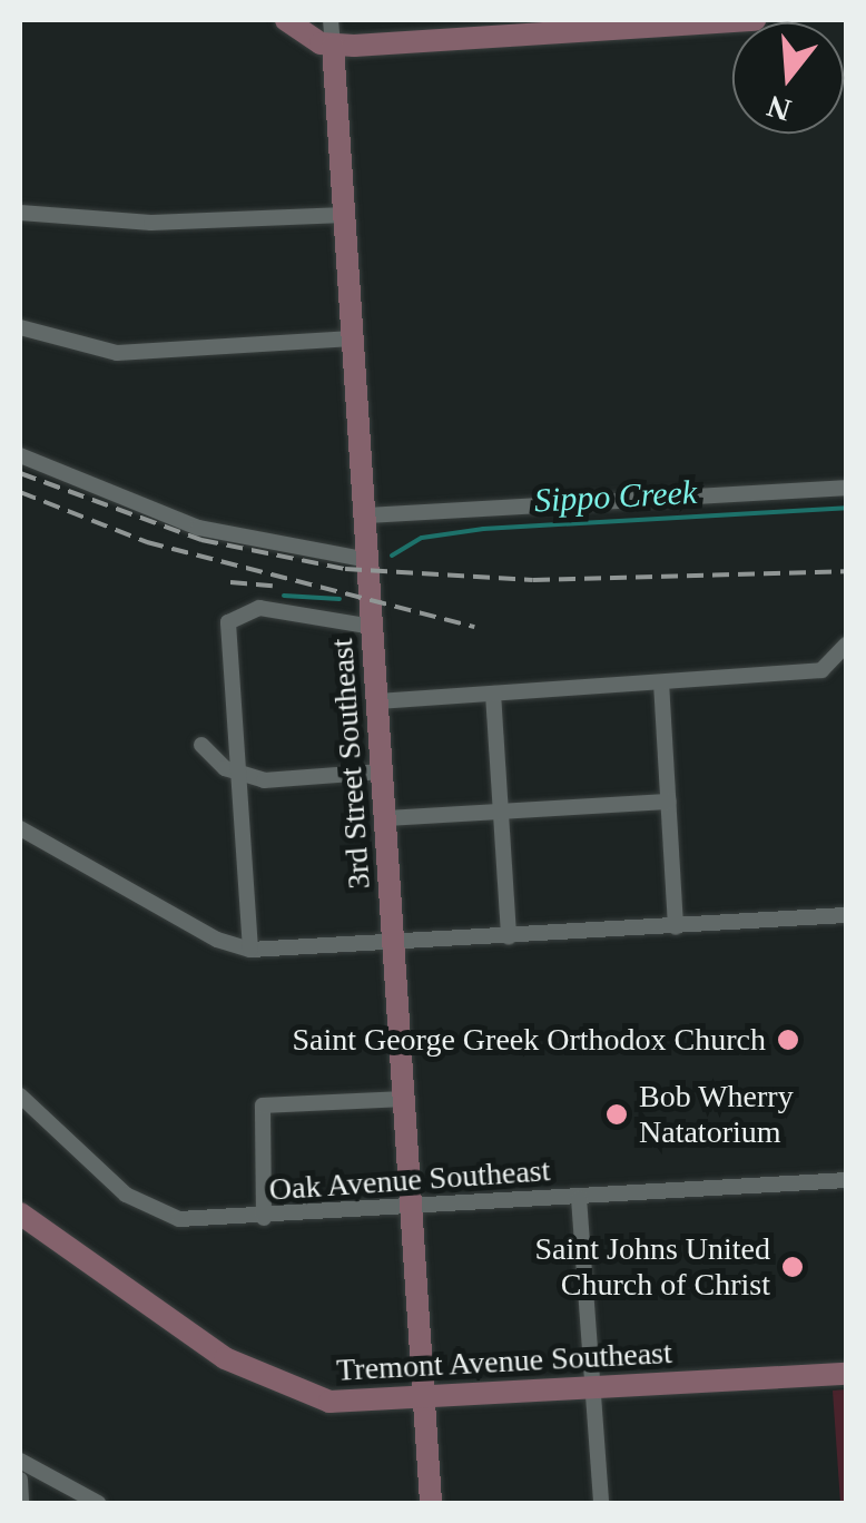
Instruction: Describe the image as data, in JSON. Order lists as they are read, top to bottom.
{
  "streets": {
    "street": ["3rd Street Southeast", "Oak Avenue Southeast", "Tremont Avenue Southeast"]
  },
  "crossings": [
    ["3rd Street Southeast", "Oak Avenue Southeast"],
    ["3rd Street Southeast", "Tremont Avenue Southeast"]
  ],
  "water": ["Sippo Creek"],
  "places": ["Saint George Greek Orthodox Church", "Bob Wherry Natatorium", "Saint Johns United Church of Christ"],
  "north": "bottom"
}
